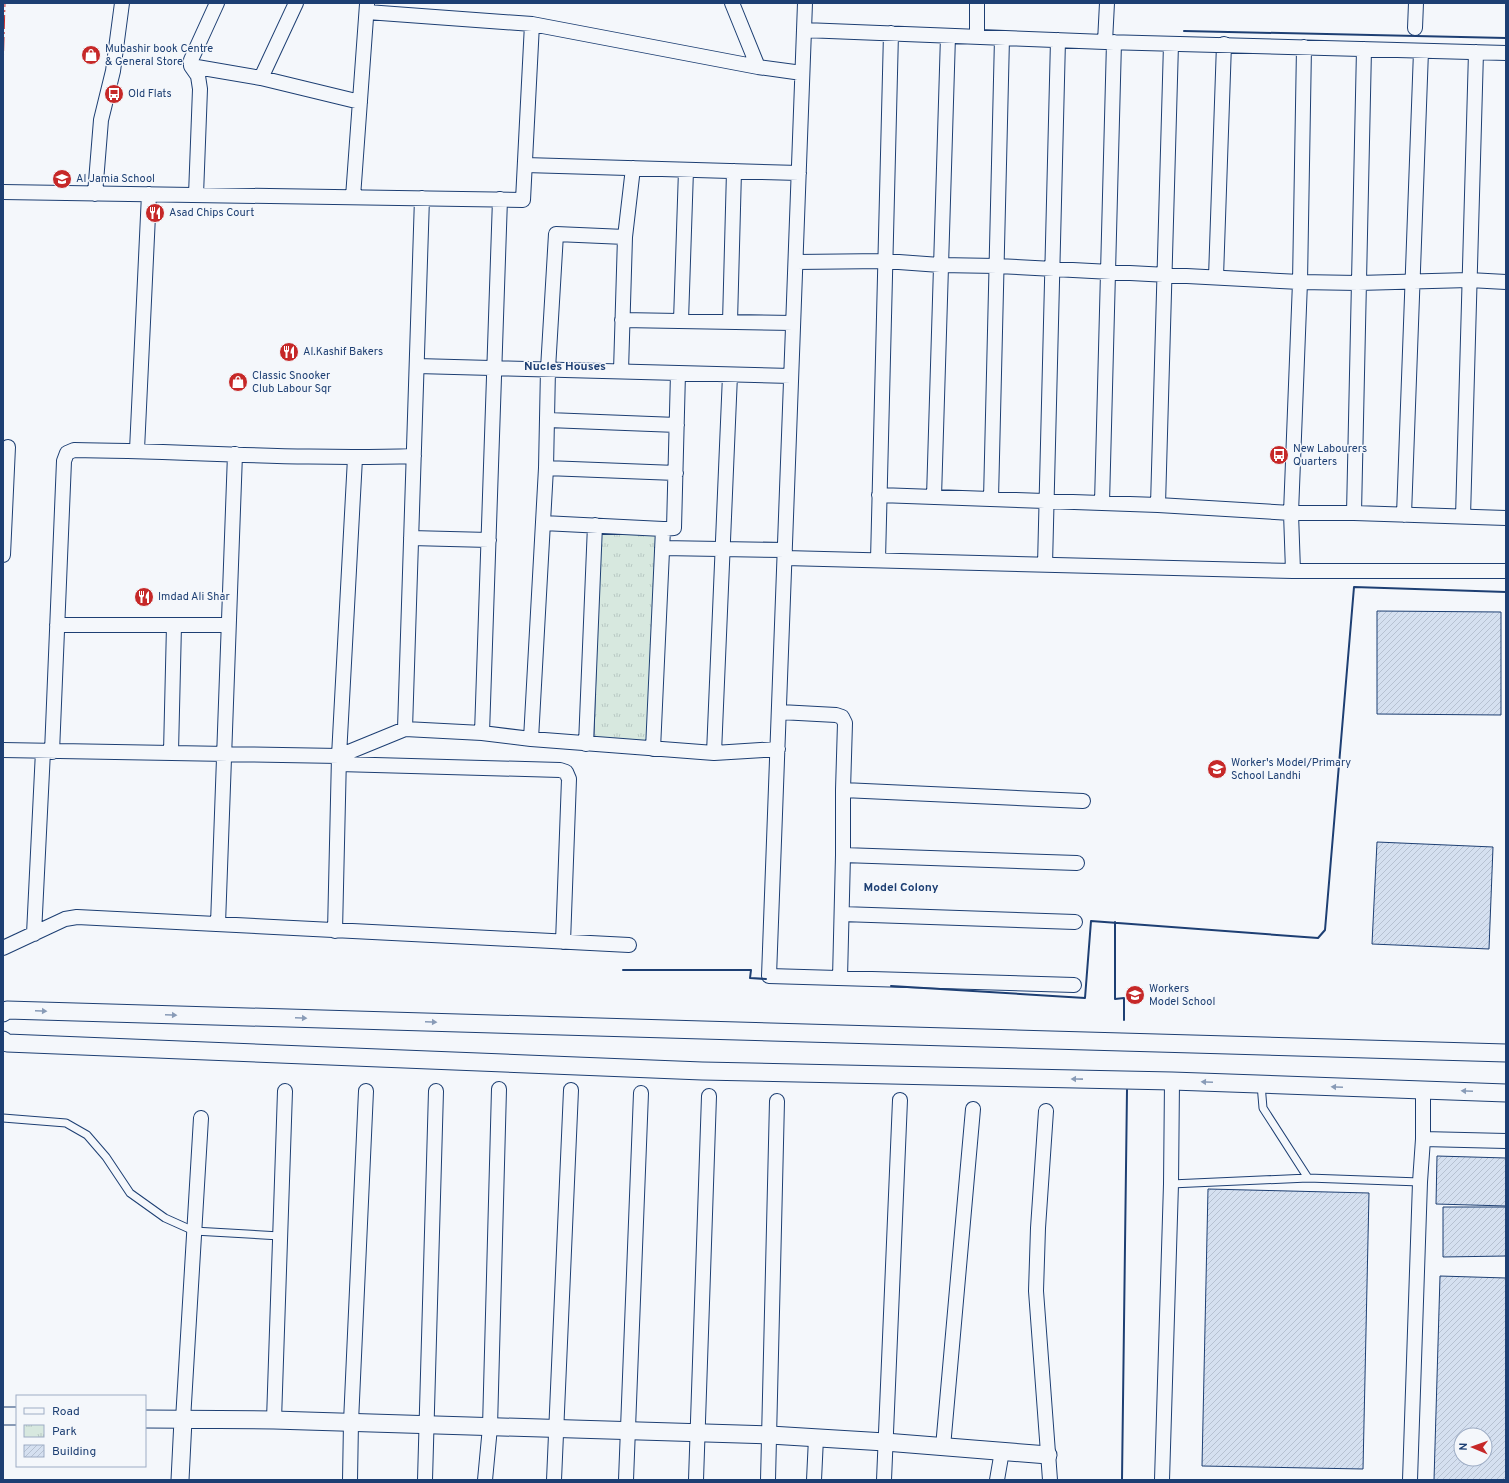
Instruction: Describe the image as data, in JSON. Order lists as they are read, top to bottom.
{
  "districts": ["Nucles Houses", "Model Colony"],
  "places": {
    "shop": ["Mubashir book Centre & General Store", "Classic Snooker Club Labour Sqr"],
    "bus stop": ["Old Flats", "New Labourers Quarters"],
    "school or university": ["Al Jamia School", "Worker's Model/Primary School Landhi", "Workers Model School"],
    "restaurant": ["Asad Chips Court", "Al.Kashif Bakers", "Imdad Ali Shar"]
  },
  "legend": ["Road", "Park", "Building"],
  "north": "left"
}
